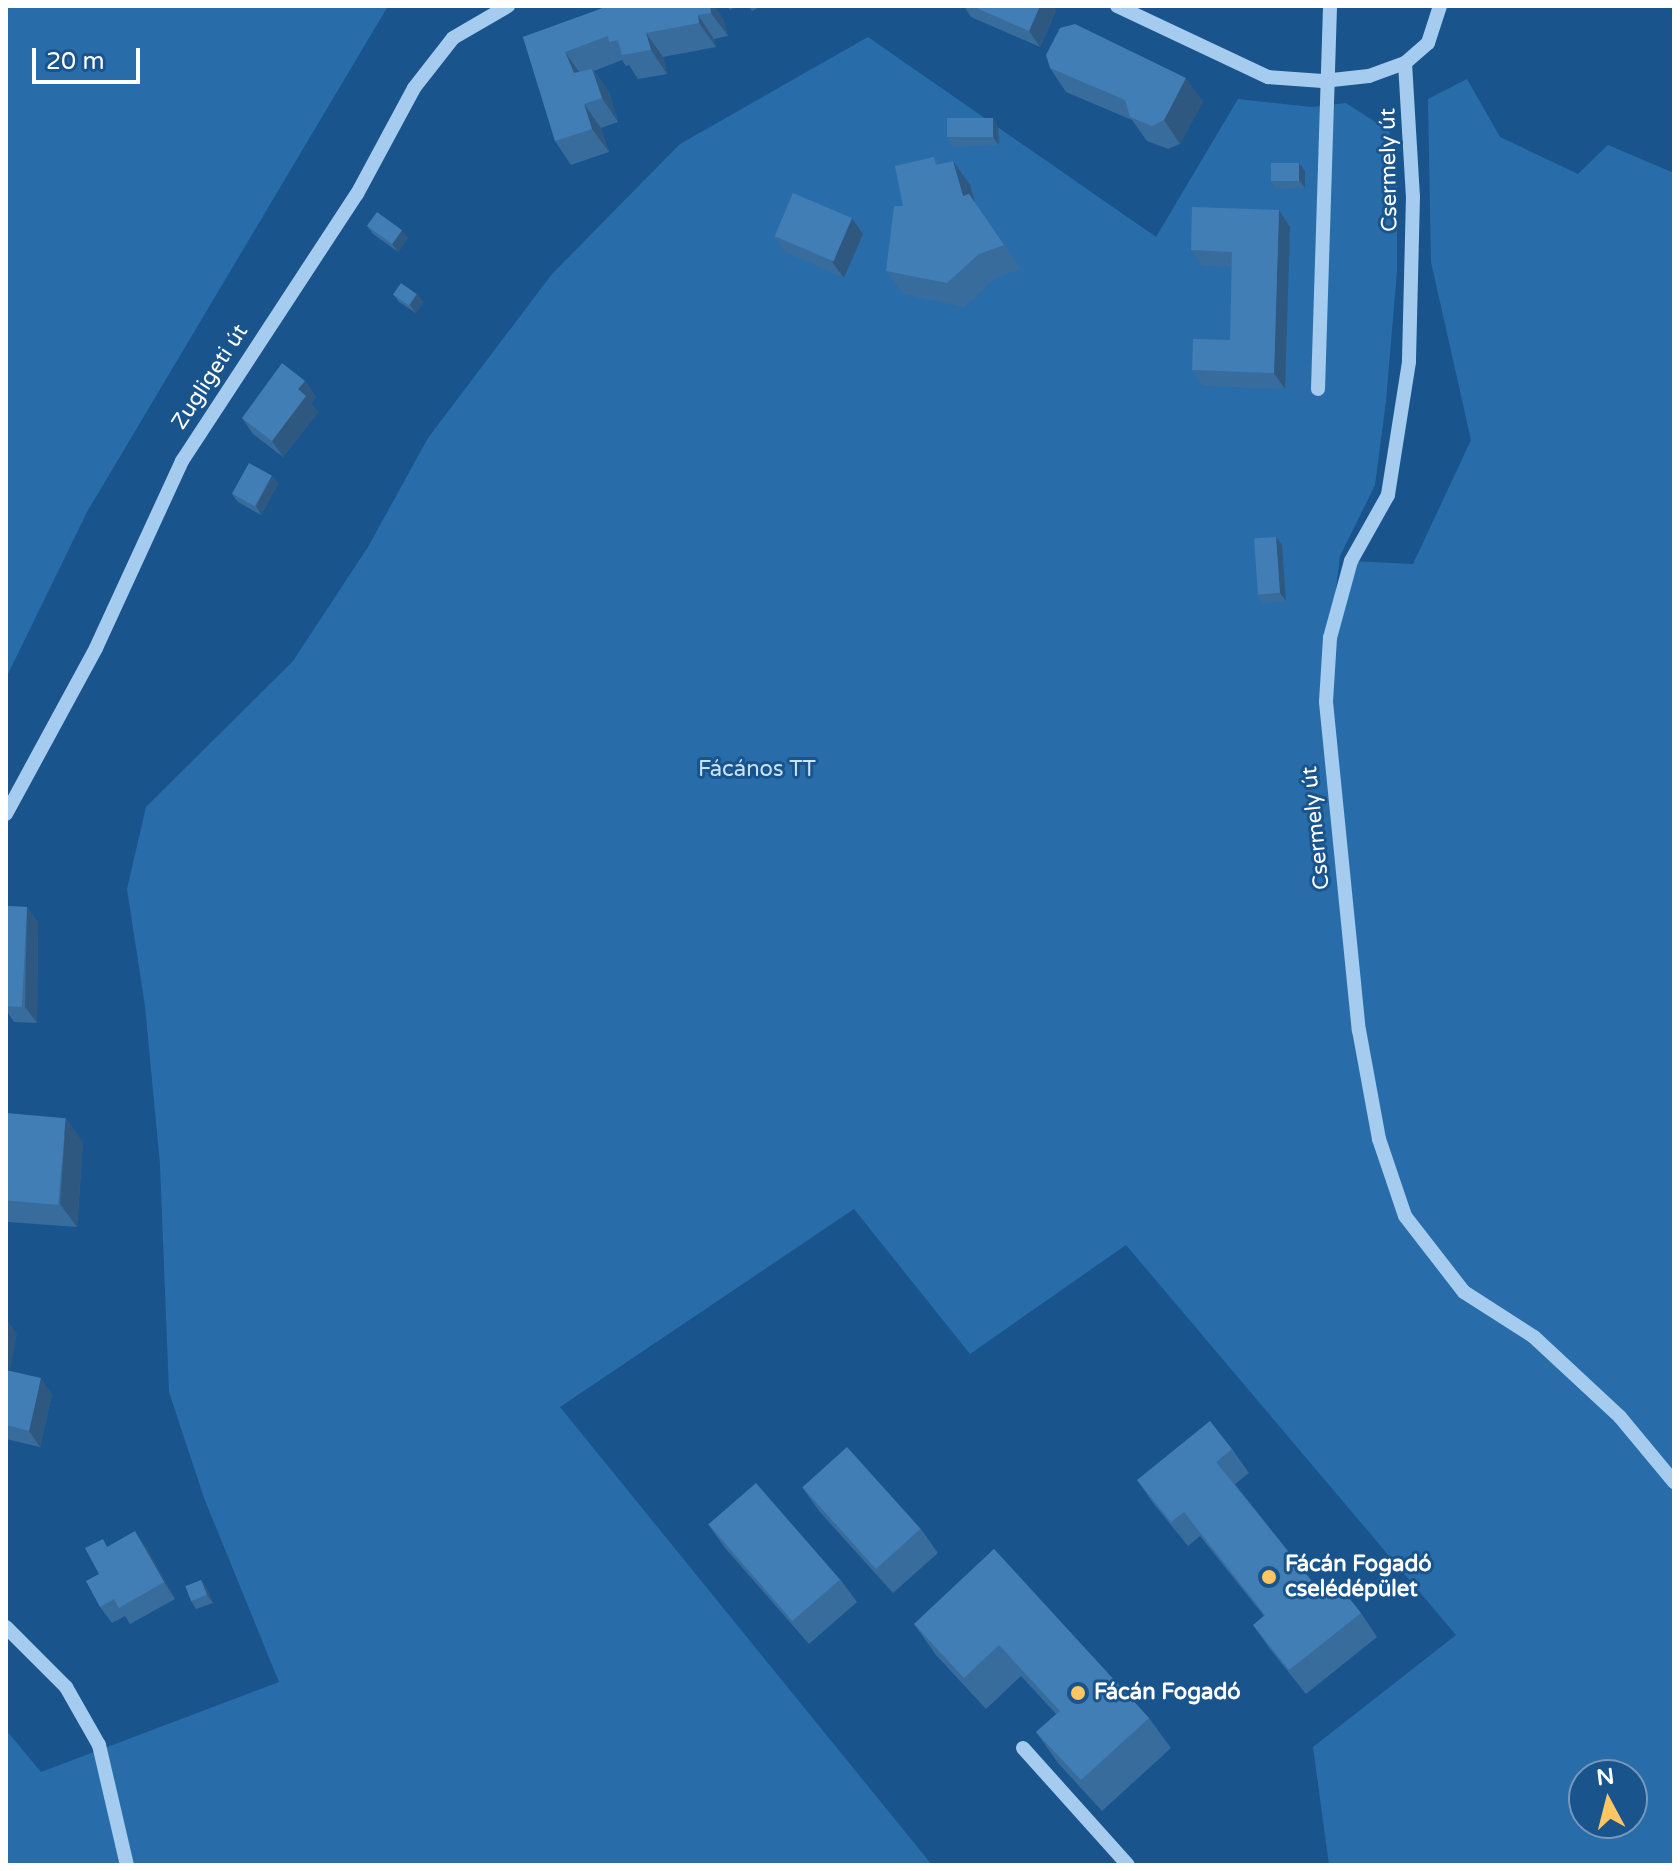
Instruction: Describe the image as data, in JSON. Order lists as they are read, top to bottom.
{
  "streets": {
    "street": ["Csermely út", "Zugligeti út"]
  },
  "parks": ["Fácános TT"],
  "places": ["Fácán Fogadó cselédépület", "Fácán Fogadó"],
  "scale_bar": "20 m",
  "north": "top"
}
